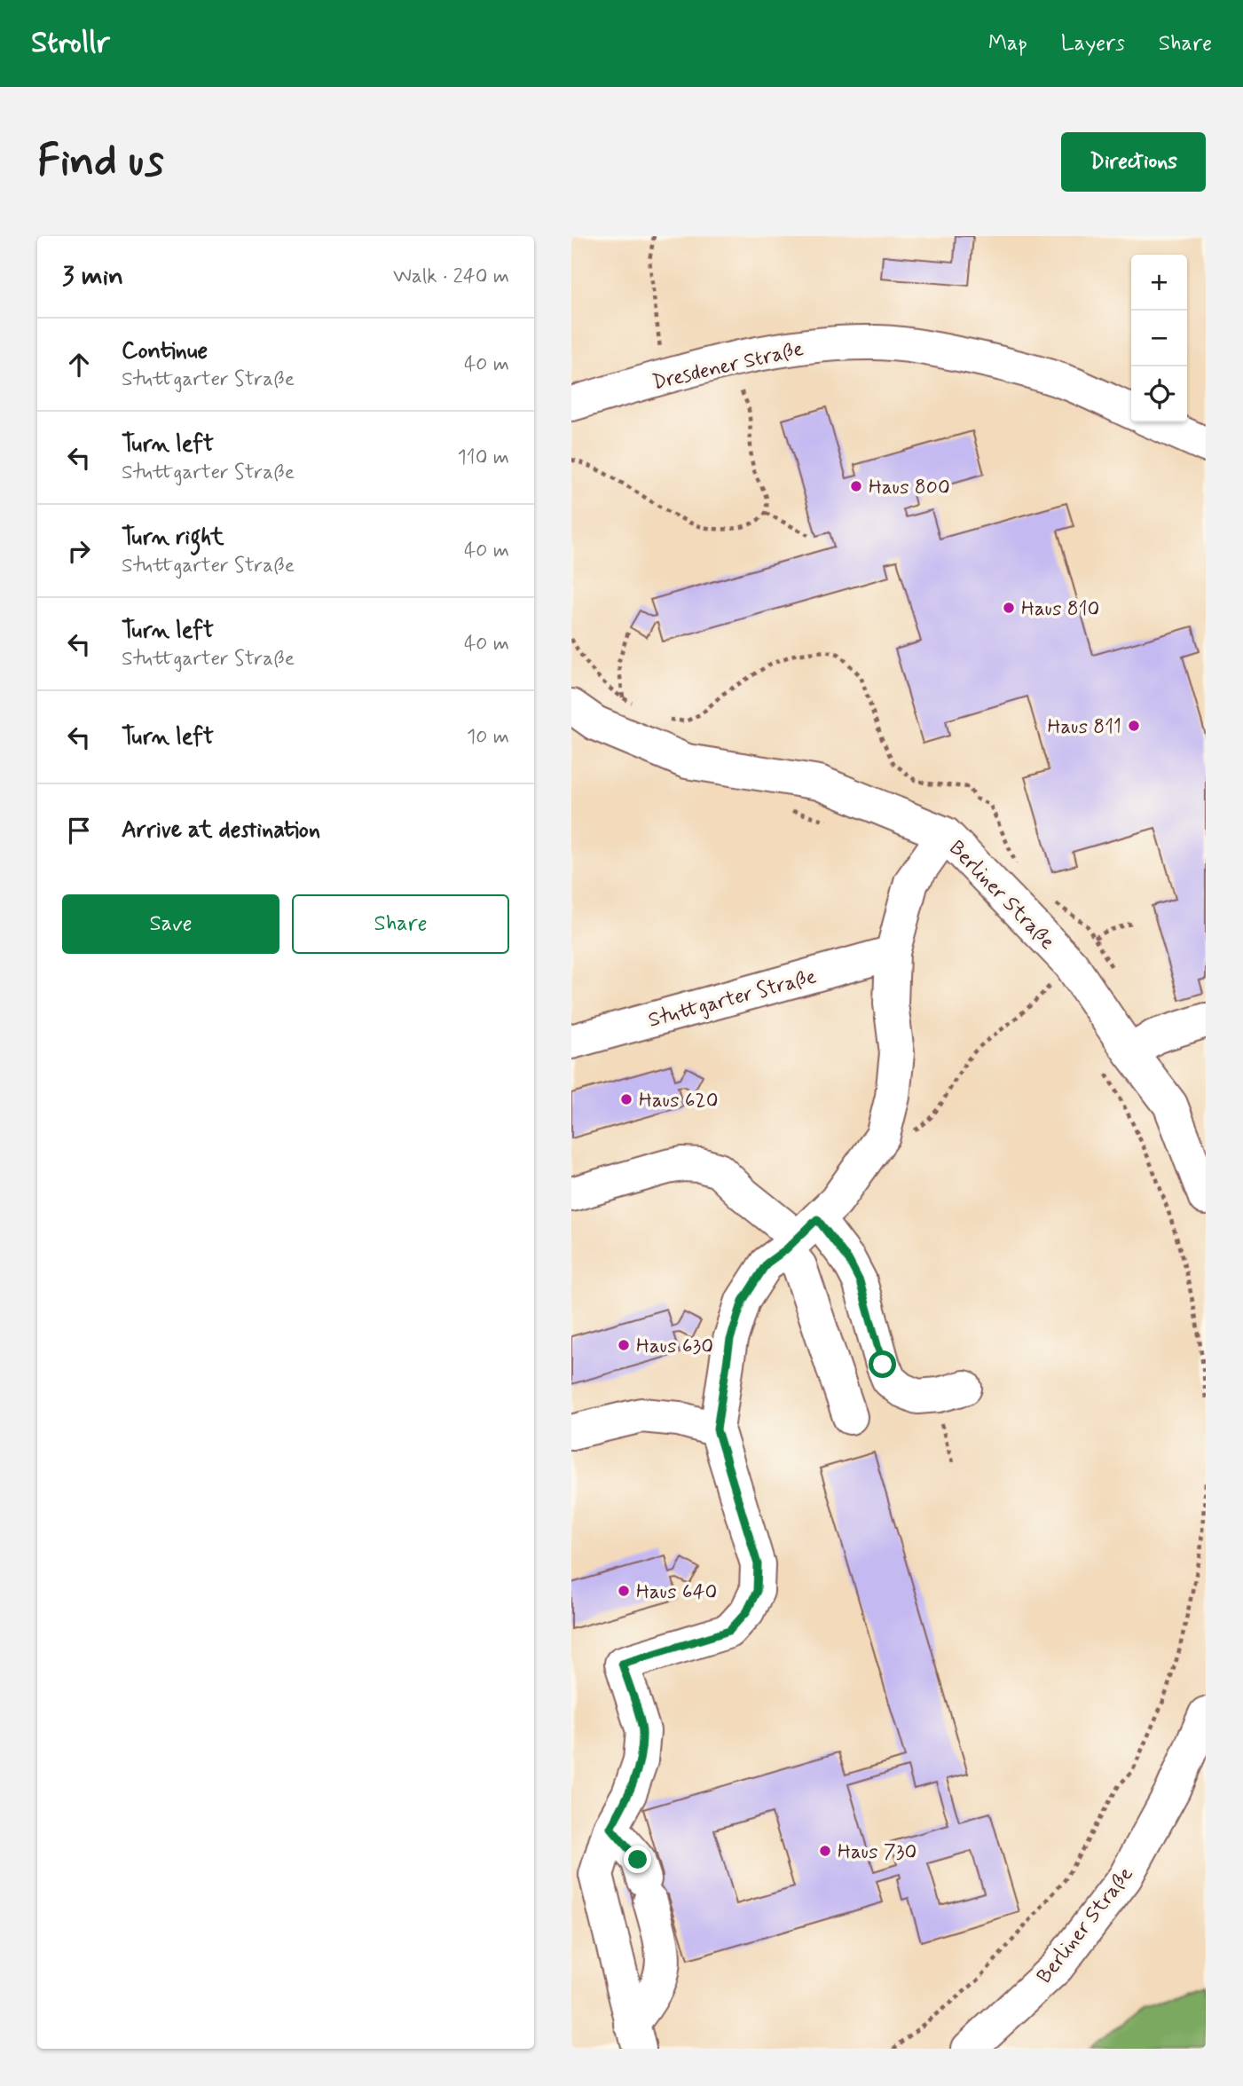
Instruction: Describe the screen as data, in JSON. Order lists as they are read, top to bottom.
{
  "streets": {
    "lane": ["Dresdener Straße", "Berliner Straße", "Stuttgarter Straße"]
  },
  "places": [
    "Haus 800",
    "Haus 810",
    "Haus 811",
    "Haus 620",
    "Haus 630",
    "Haus 640",
    "Haus 730"
  ],
  "page": {
    "header": "Strollr",
    "nav": ["Map", "Layers", "Share"],
    "buttons": [
      "Directions",
      ["Save", "Share"]
    ],
    "title": "Find us",
    "heading": ["3 min", "Walk · 240 m"],
    "map_buttons": ["+", "−"],
    "list": [
      ["Continue", "Stuttgarter Straße", "40 m"],
      ["Turn left", "Stuttgarter Straße", "110 m"],
      ["Turn right", "Stuttgarter Straße", "40 m"],
      ["Turn left", "Stuttgarter Straße", "40 m"],
      ["Turn left", "10 m"],
      "Arrive at destination"
    ]
  }
}
